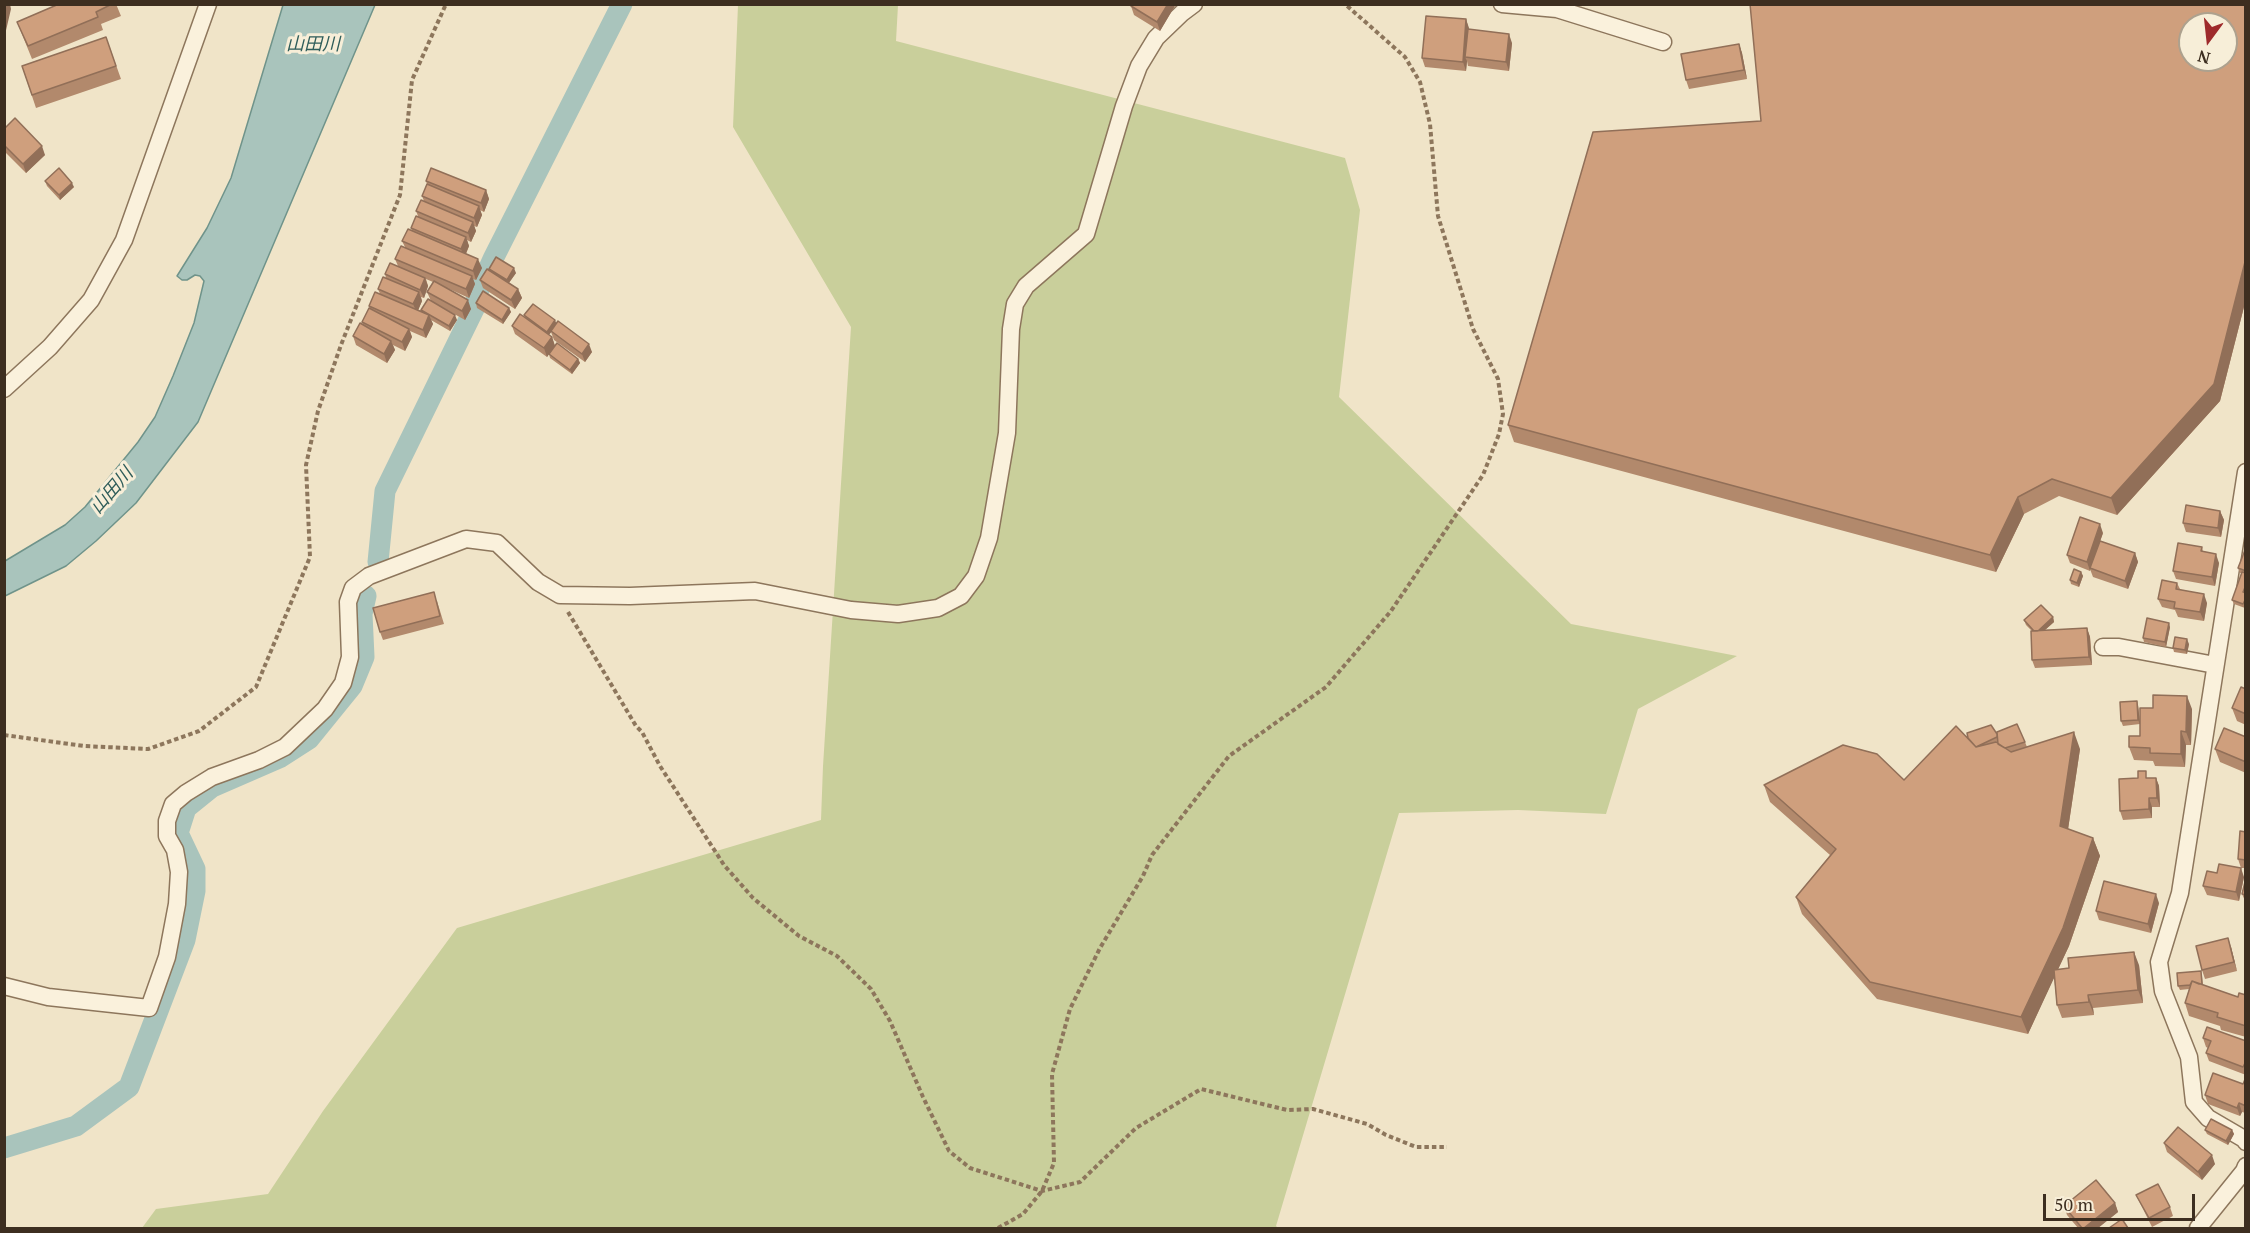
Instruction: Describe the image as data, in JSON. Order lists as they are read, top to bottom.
{
  "water": ["山田川"],
  "scale_bar": "50 m",
  "north": "bottom"
}
